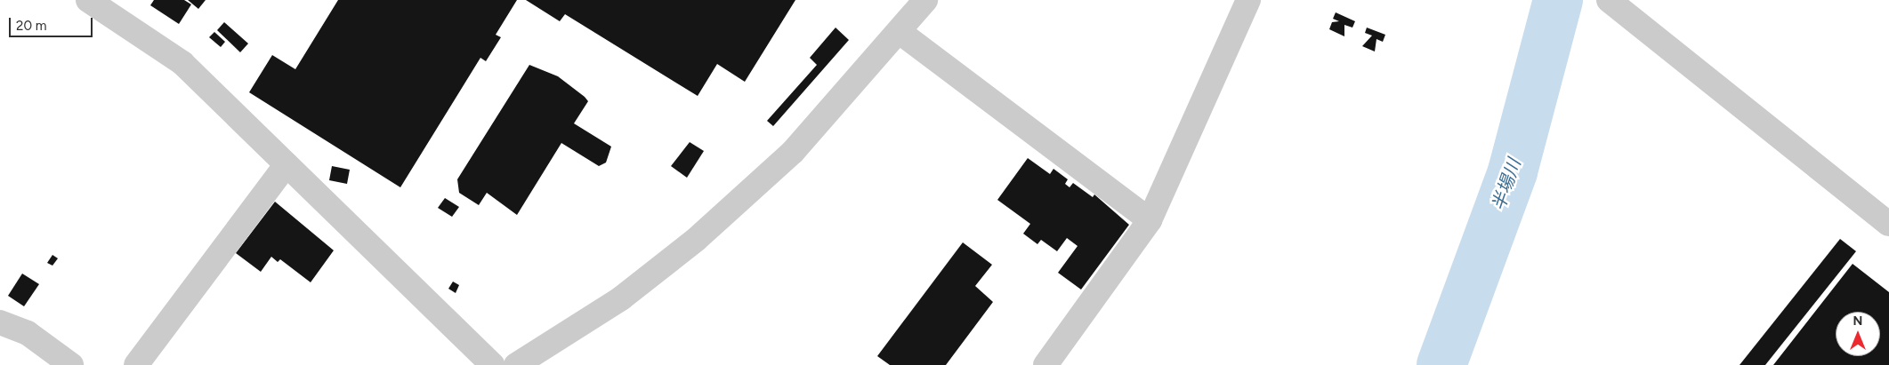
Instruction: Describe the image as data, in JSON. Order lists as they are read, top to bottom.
{
  "water": ["半場川"],
  "scale_bar": "20 m",
  "north": "top"
}
